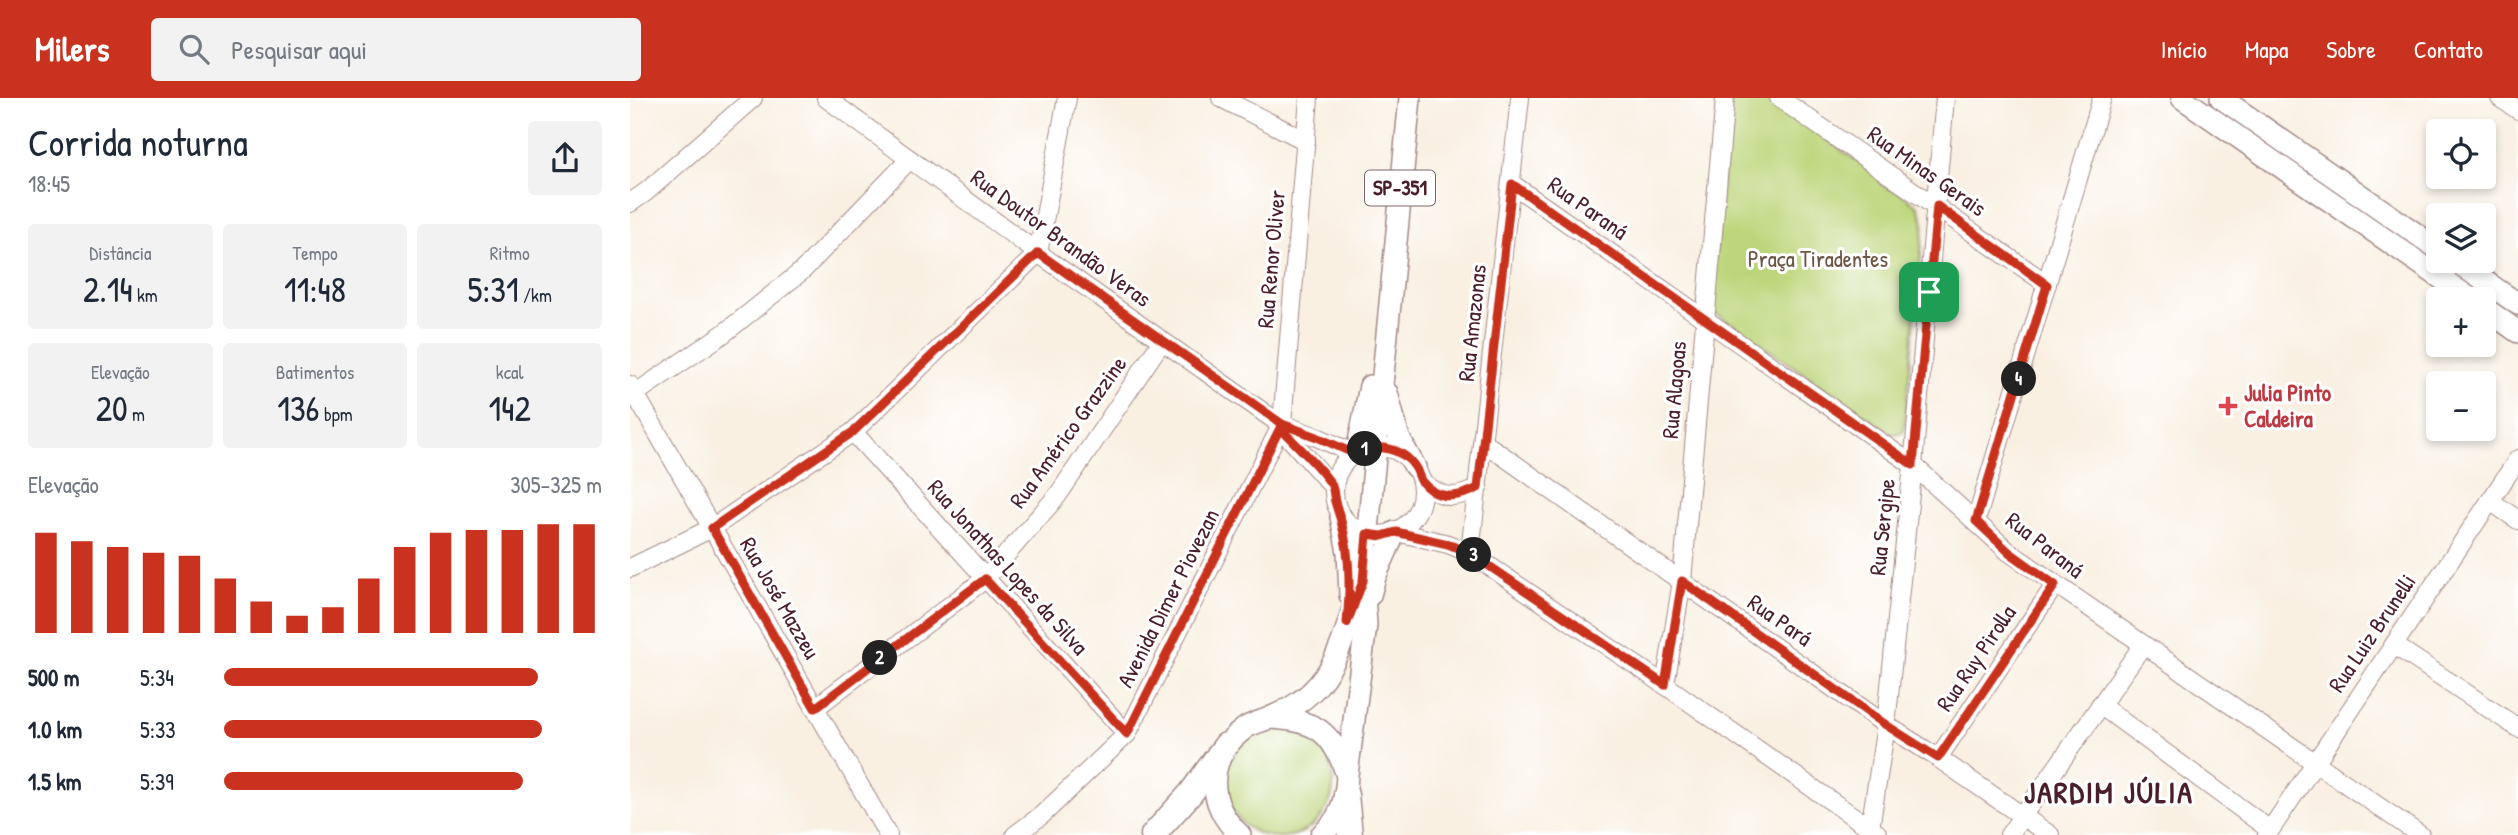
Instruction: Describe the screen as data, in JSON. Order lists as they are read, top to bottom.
{
  "streets": {
    "main road": ["SP-351"],
    "street": [
      "Rua Minas Gerais",
      "Rua Paraná",
      "Rua Doutor Brandão Veras",
      "Rua Renor Oliver",
      "Rua Amazonas",
      "Rua Alagoas",
      "Rua Américo Grazzine",
      "Rua Sergipe",
      "Rua Jonathas Lopes da Silva",
      "Rua José Mazzeu",
      "Avenida Dimer Piovezan",
      "Rua Pará",
      "Rua Luiz Brunelli",
      "Rua Ruy Pirolla"
    ]
  },
  "crossings": [
    ["Rua Minas Gerais", "Rua Sergipe"],
    ["Rua Paraná", "Rua Amazonas"],
    ["Rua Paraná", "Rua Alagoas"],
    ["Rua Paraná", "Rua Sergipe"],
    ["Rua Paraná", "Rua Luiz Brunelli"],
    ["Rua Paraná", "Rua Ruy Pirolla"],
    ["Rua Doutor Brandão Veras", "Rua Renor Oliver"],
    ["Rua Doutor Brandão Veras", "Rua Américo Grazzine"],
    ["Rua Doutor Brandão Veras", "Avenida Dimer Piovezan"],
    ["Rua Renor Oliver", "Avenida Dimer Piovezan"],
    ["Rua Amazonas", "Rua Pará"],
    ["Rua Alagoas", "Rua Pará"],
    ["Rua Américo Grazzine", "Rua Jonathas Lopes da Silva"],
    ["Rua Américo Grazzine", "Rua José Mazzeu"],
    ["Rua Sergipe", "Rua Pará"],
    ["Rua Jonathas Lopes da Silva", "Avenida Dimer Piovezan"],
    ["Rua Pará", "Rua Ruy Pirolla"]
  ],
  "districts": ["JARDIM JÚLIA"],
  "parks": ["Praça Tiradentes"],
  "places": {
    "health": ["Julia Pinto Caldeira"]
  },
  "page": {
    "header": "Milers",
    "search": "Pesquisar aqui",
    "nav": [
      "Início",
      "Mapa",
      "Sobre",
      "Contato"
    ],
    "heading": ["Corrida noturna", "18:45"],
    "map_buttons": ["+", "−"],
    "stats": [
      ["Distância", "2.14 km"],
      ["Tempo", "11:48"],
      ["Ritmo", "5:31 /km"],
      ["Elevação", "20 m"],
      ["Batimentos", "136 bpm"],
      ["kcal", "142"]
    ],
    "pins": [
      "4",
      "1",
      "3",
      "2"
    ],
    "chart": ["Elevação", "305–325 m"],
    "list": [
      {
        "name": "500 m",
        "note": "5:34"
      },
      {
        "name": "1.0 km",
        "note": "5:33"
      },
      {
        "name": "1.5 km",
        "note": "5:39"
      }
    ]
  }
}
